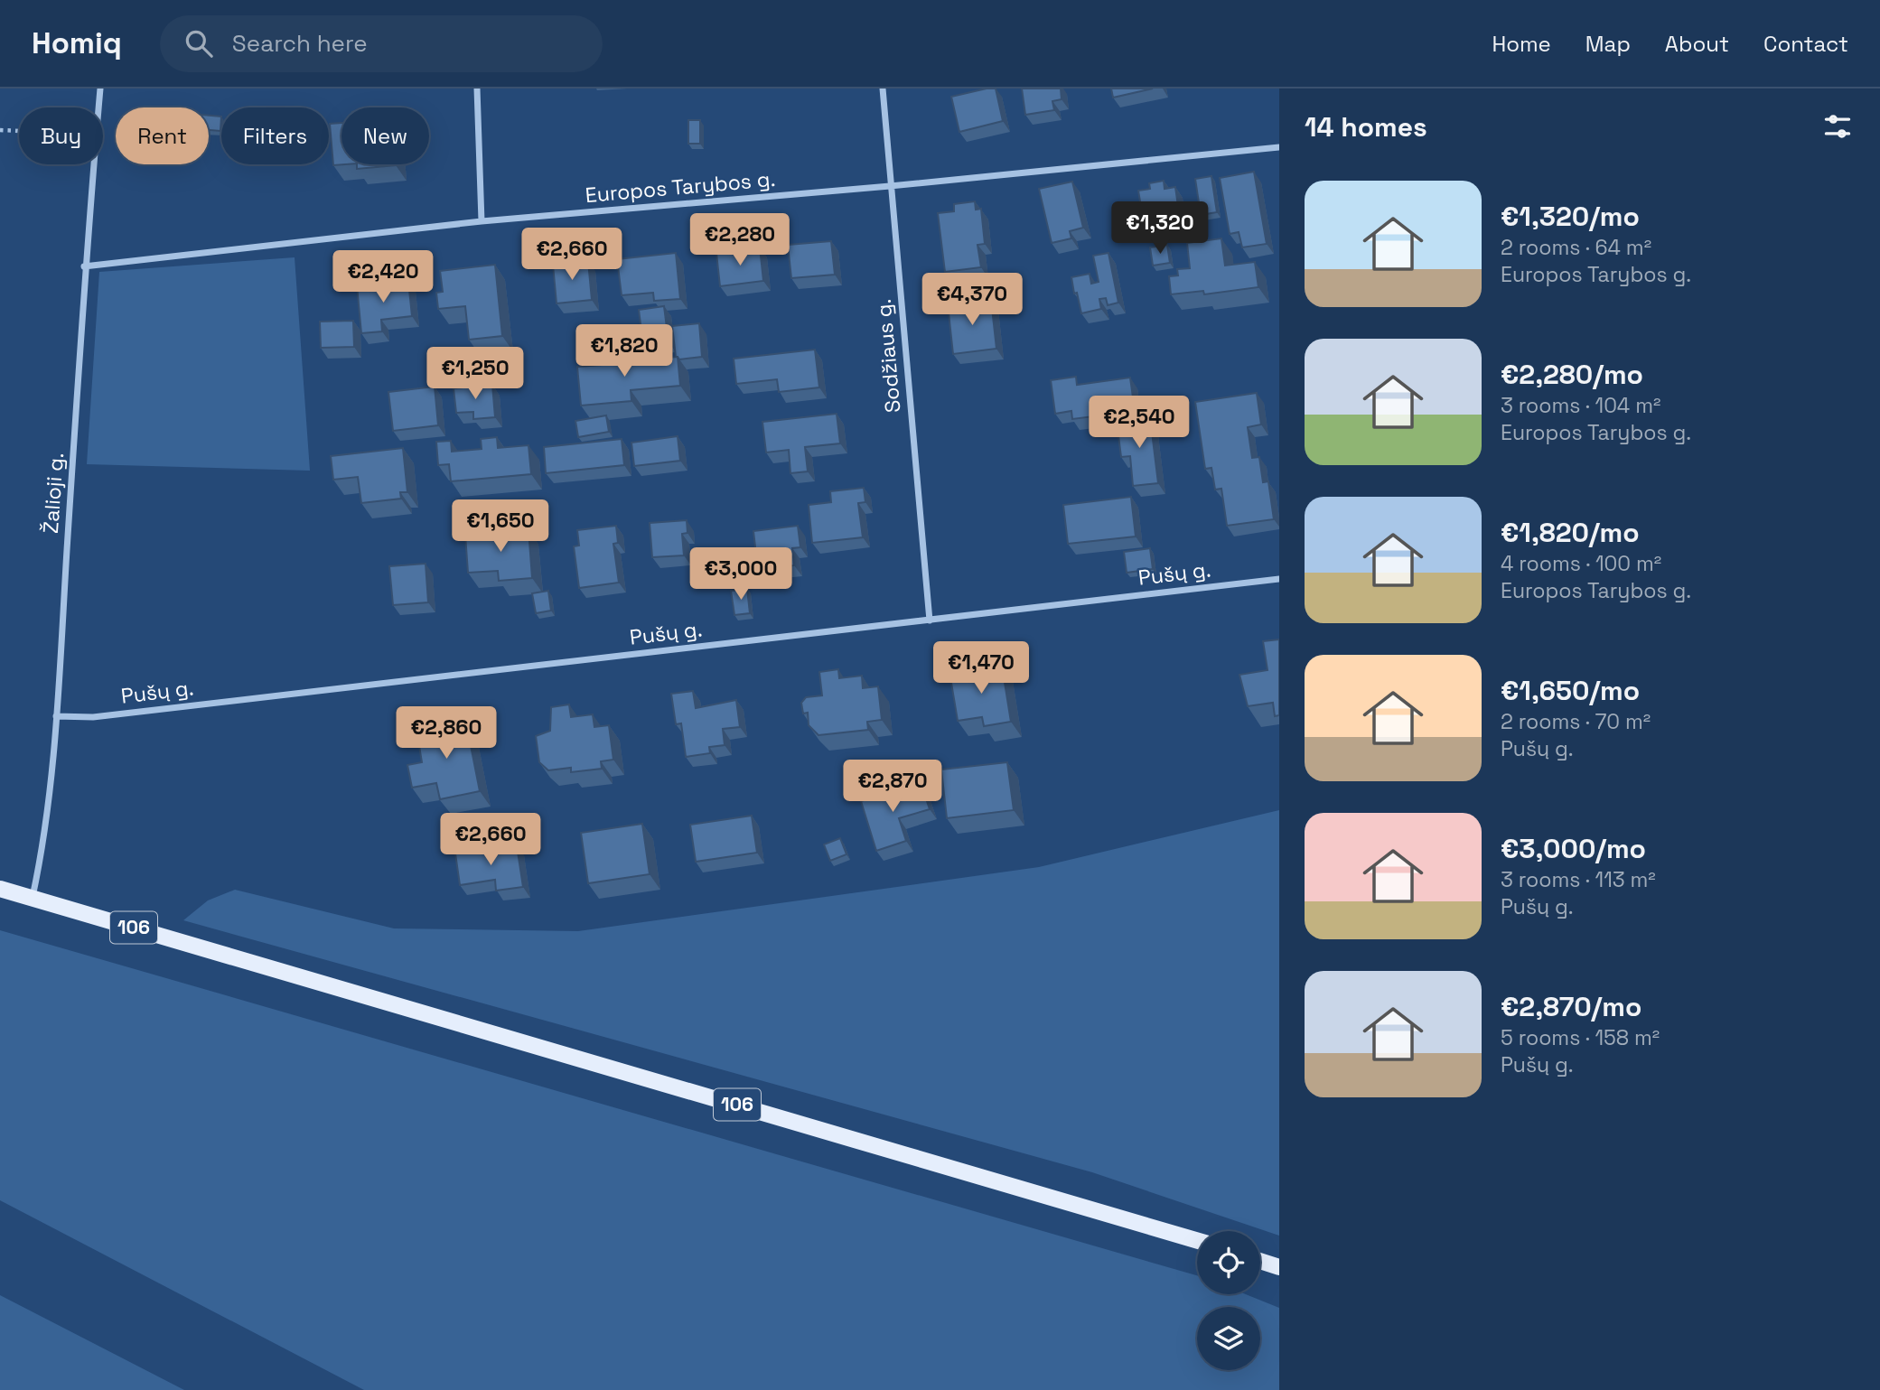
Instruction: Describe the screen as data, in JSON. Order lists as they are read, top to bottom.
{
  "streets": {
    "main road": ["106"],
    "street": [
      "Europos Tarybos g.",
      "Sodžiaus g.",
      "Žalioji g.",
      "Pušų g."
    ]
  },
  "crossings": [
    ["Europos Tarybos g.", "Sodžiaus g."],
    ["Europos Tarybos g.", "Žalioji g."],
    ["Sodžiaus g.", "Pušų g."],
    ["Žalioji g.", "Pušų g."],
    ["Žalioji g.", "106"]
  ],
  "page": {
    "header": "Homiq",
    "search": "Search here",
    "nav": [
      "Home",
      "Map",
      "About",
      "Contact"
    ],
    "heading": "14 homes",
    "chip": [
      "Buy",
      "Rent",
      "Filters",
      "New"
    ],
    "list": [
      {
        "name": "€1,320/mo",
        "note": "2 rooms · 64 m² · Europos Tarybos g."
      },
      {
        "name": "€2,280/mo",
        "note": "3 rooms · 104 m² · Europos Tarybos g."
      },
      {
        "name": "€1,820/mo",
        "note": "4 rooms · 100 m² · Europos Tarybos g."
      },
      {
        "name": "€1,650/mo",
        "note": "2 rooms · 70 m² · Pušų g."
      },
      {
        "name": "€3,000/mo",
        "note": "3 rooms · 113 m² · Pušų g."
      },
      {
        "name": "€2,870/mo",
        "note": "5 rooms · 158 m² · Pušų g."
      }
    ],
    "price": [
      "€1,320",
      "€2,280",
      "€2,660",
      "€2,420",
      "€4,370",
      "€1,820",
      "€1,250",
      "€2,540",
      "€1,650",
      "€3,000",
      "€1,470",
      "€2,860",
      "€2,870",
      "€2,660"
    ]
  }
}
